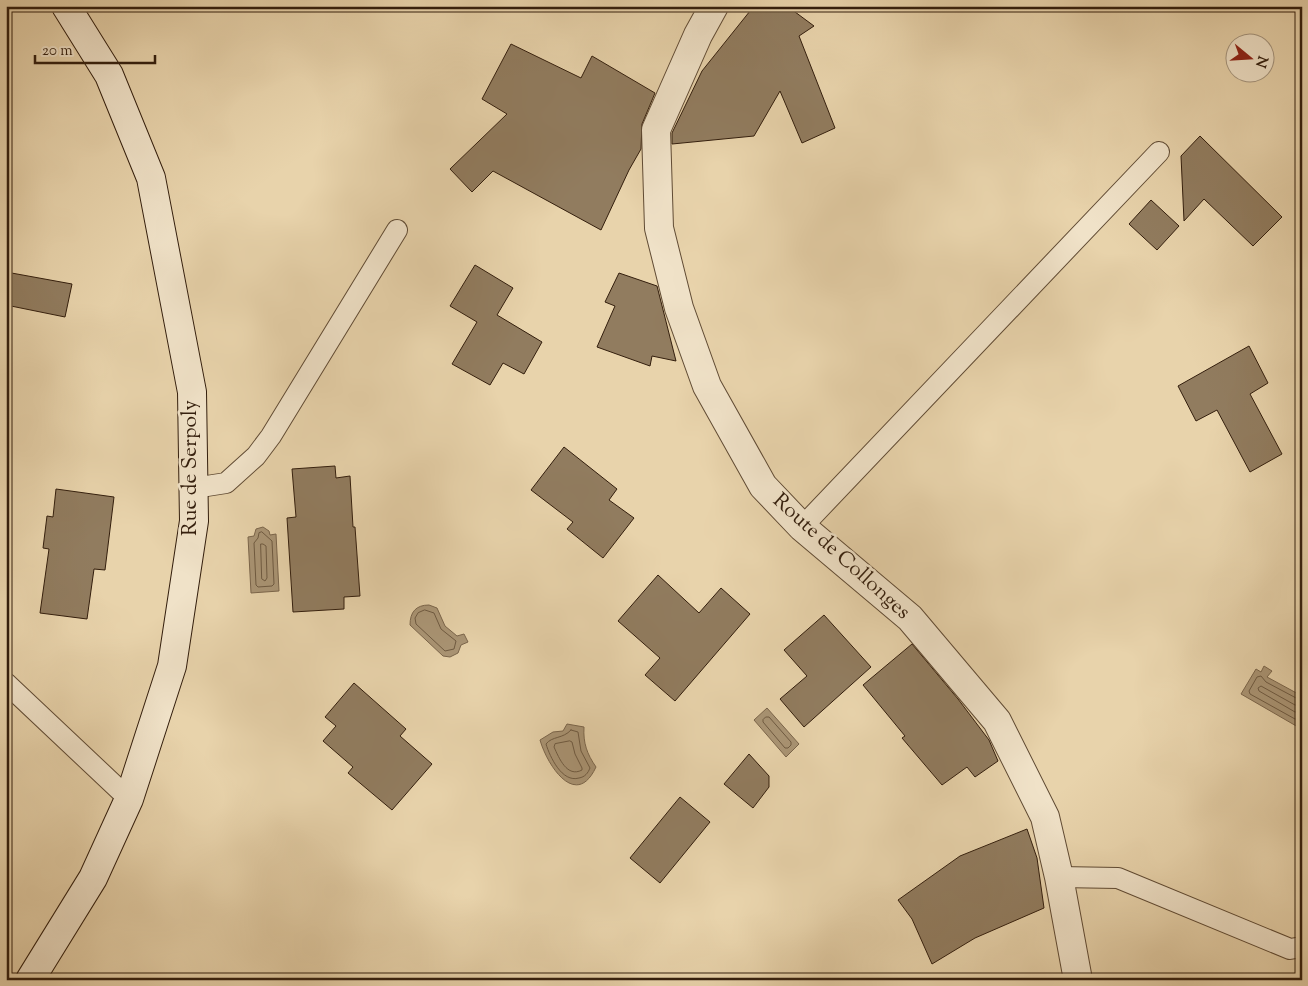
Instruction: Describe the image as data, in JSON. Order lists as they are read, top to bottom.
{
  "streets": {
    "street": ["Rue de Serpoly", "Route de Collonges"]
  },
  "scale_bar": "20 m",
  "north": "right"
}
